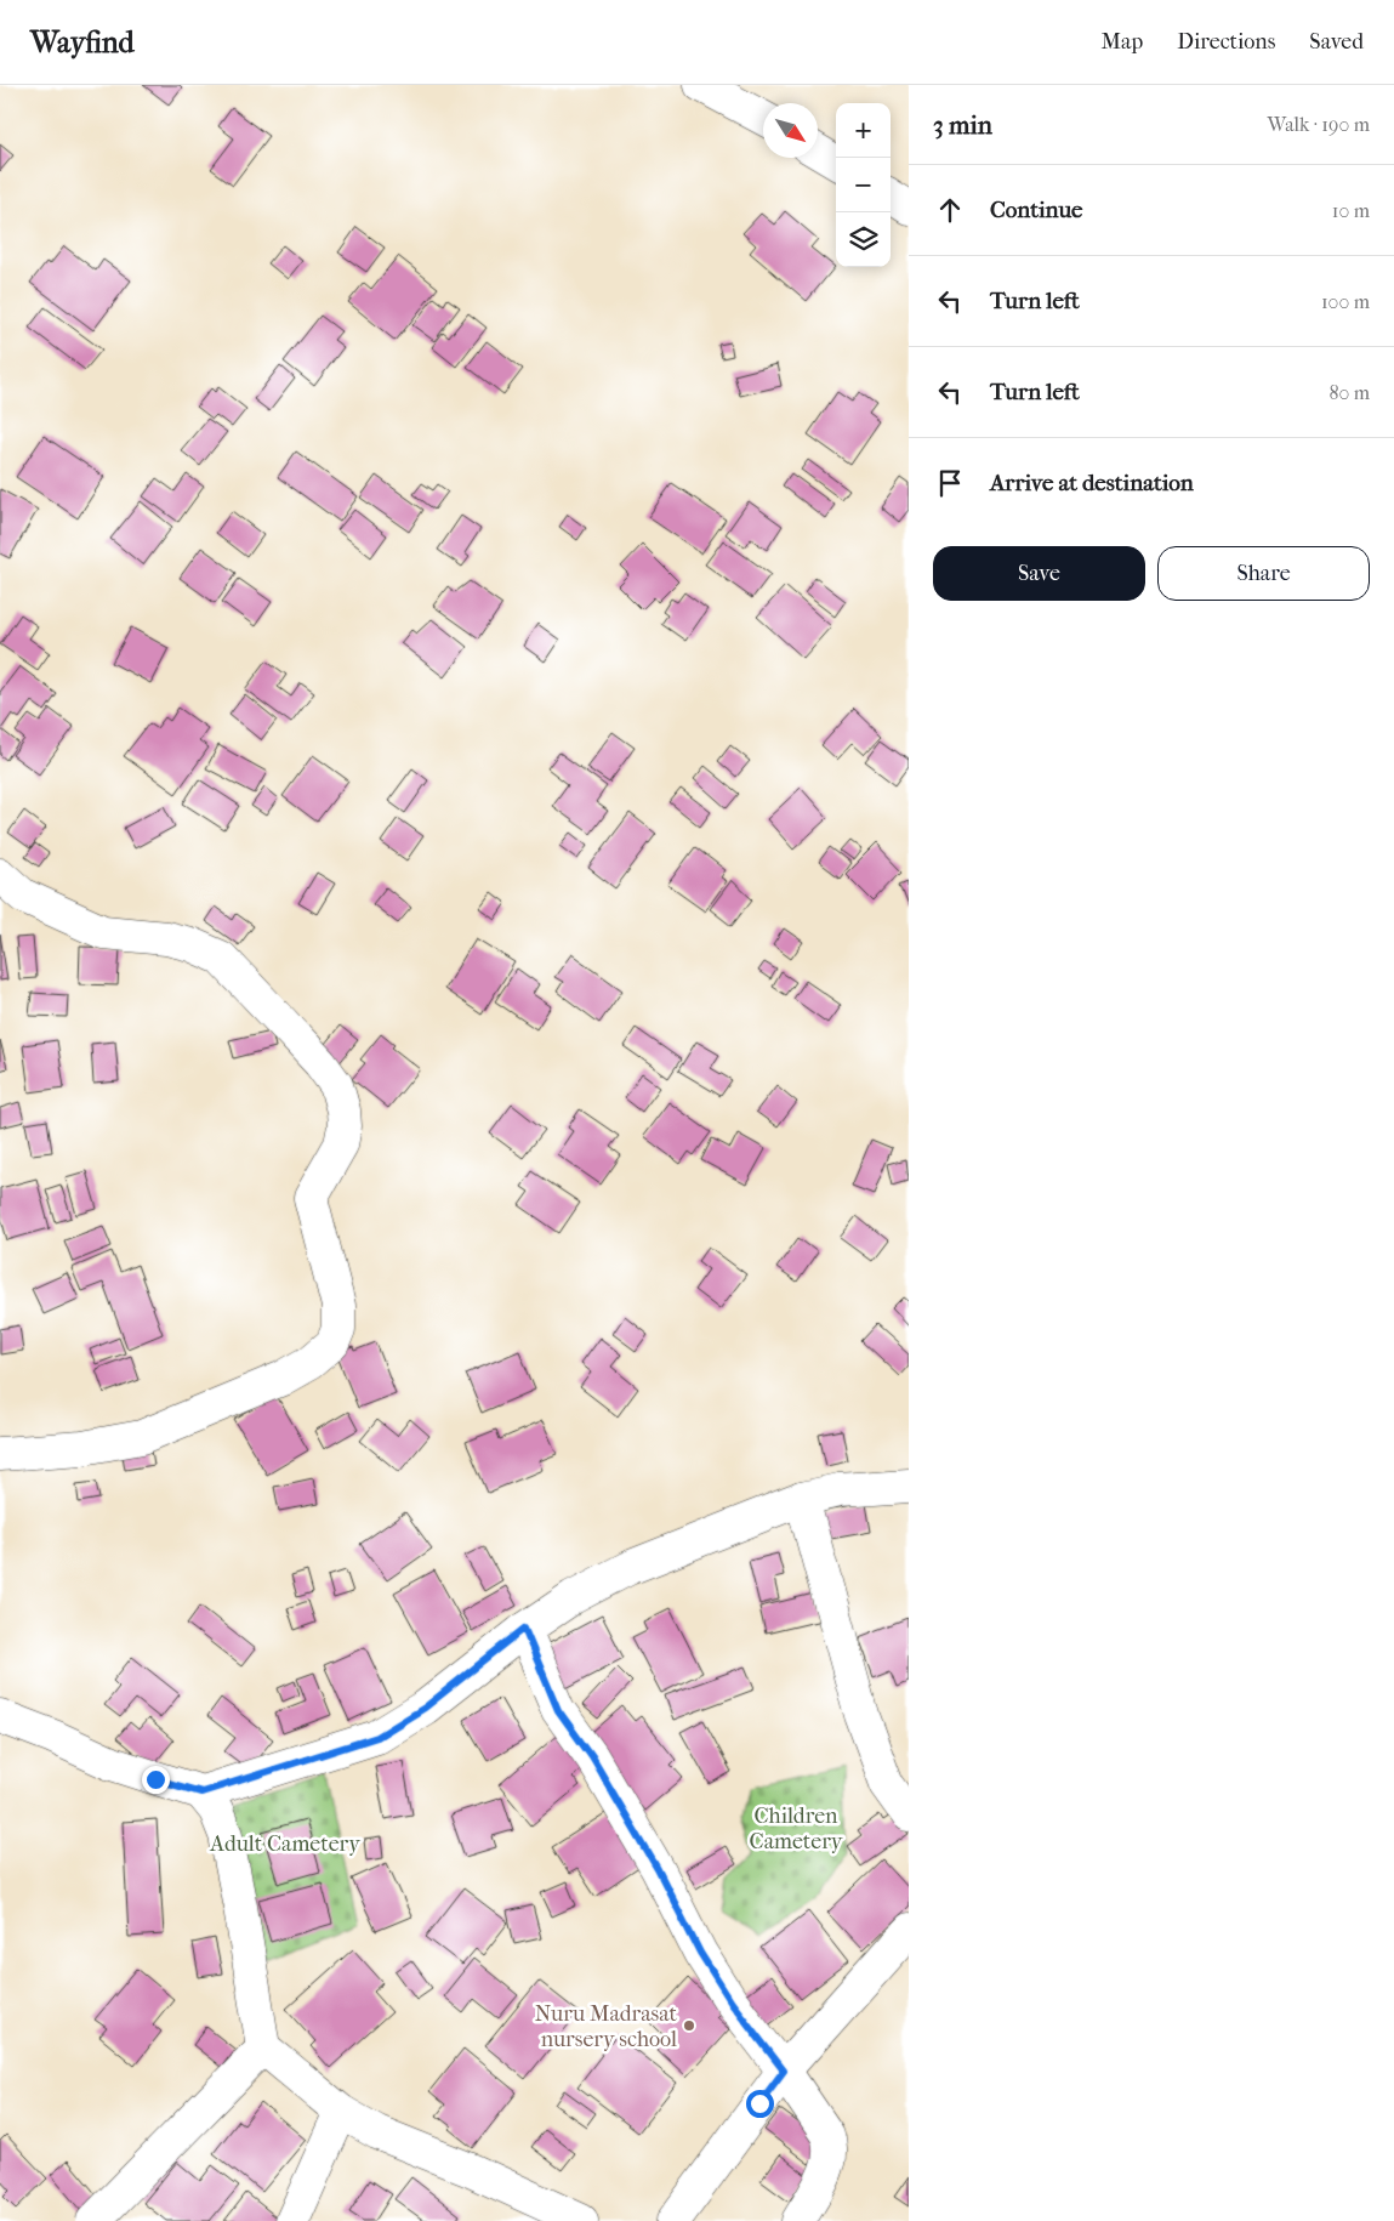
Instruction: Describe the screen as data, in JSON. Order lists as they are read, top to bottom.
{
  "parks": ["Children Cametery", "Adult Cametery"],
  "places": ["Nuru Madrasat nursery school"],
  "north": "bottom right",
  "page": {
    "header": "Wayfind",
    "nav": ["Map", "Directions", "Saved"],
    "heading": ["3 min", "Walk · 190 m"],
    "map_buttons": ["+", "−"],
    "list": [
      ["Continue", "10 m"],
      ["Turn left", "100 m"],
      ["Turn left", "80 m"],
      "Arrive at destination"
    ],
    "buttons": ["Save", "Share"]
  }
}
